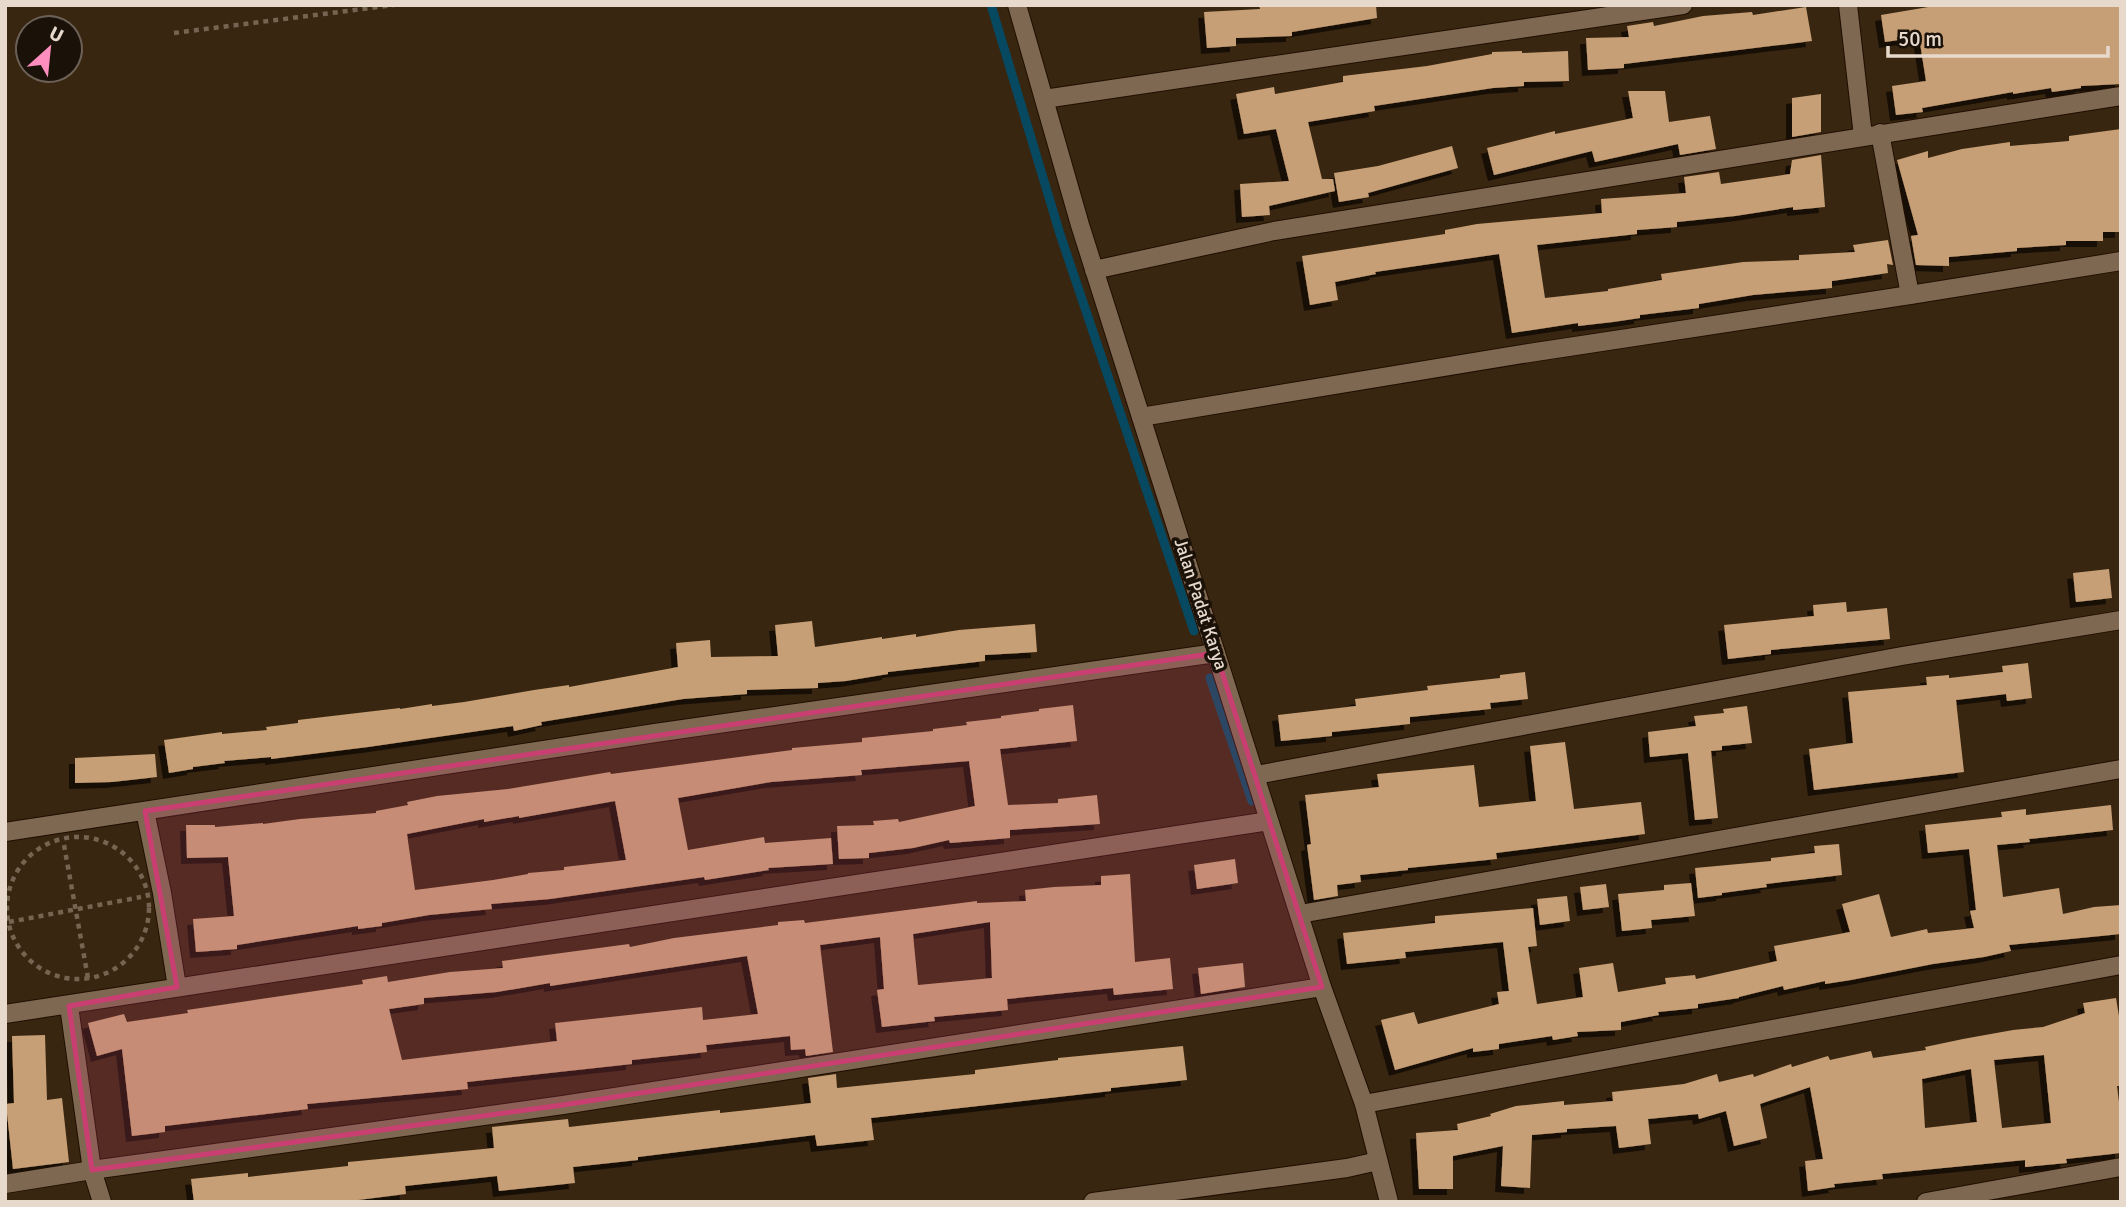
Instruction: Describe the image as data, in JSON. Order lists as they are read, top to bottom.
{
  "streets": {
    "street": ["Jalan Padat Karya"]
  },
  "scale_bar": "50 m",
  "north": "top right"
}
